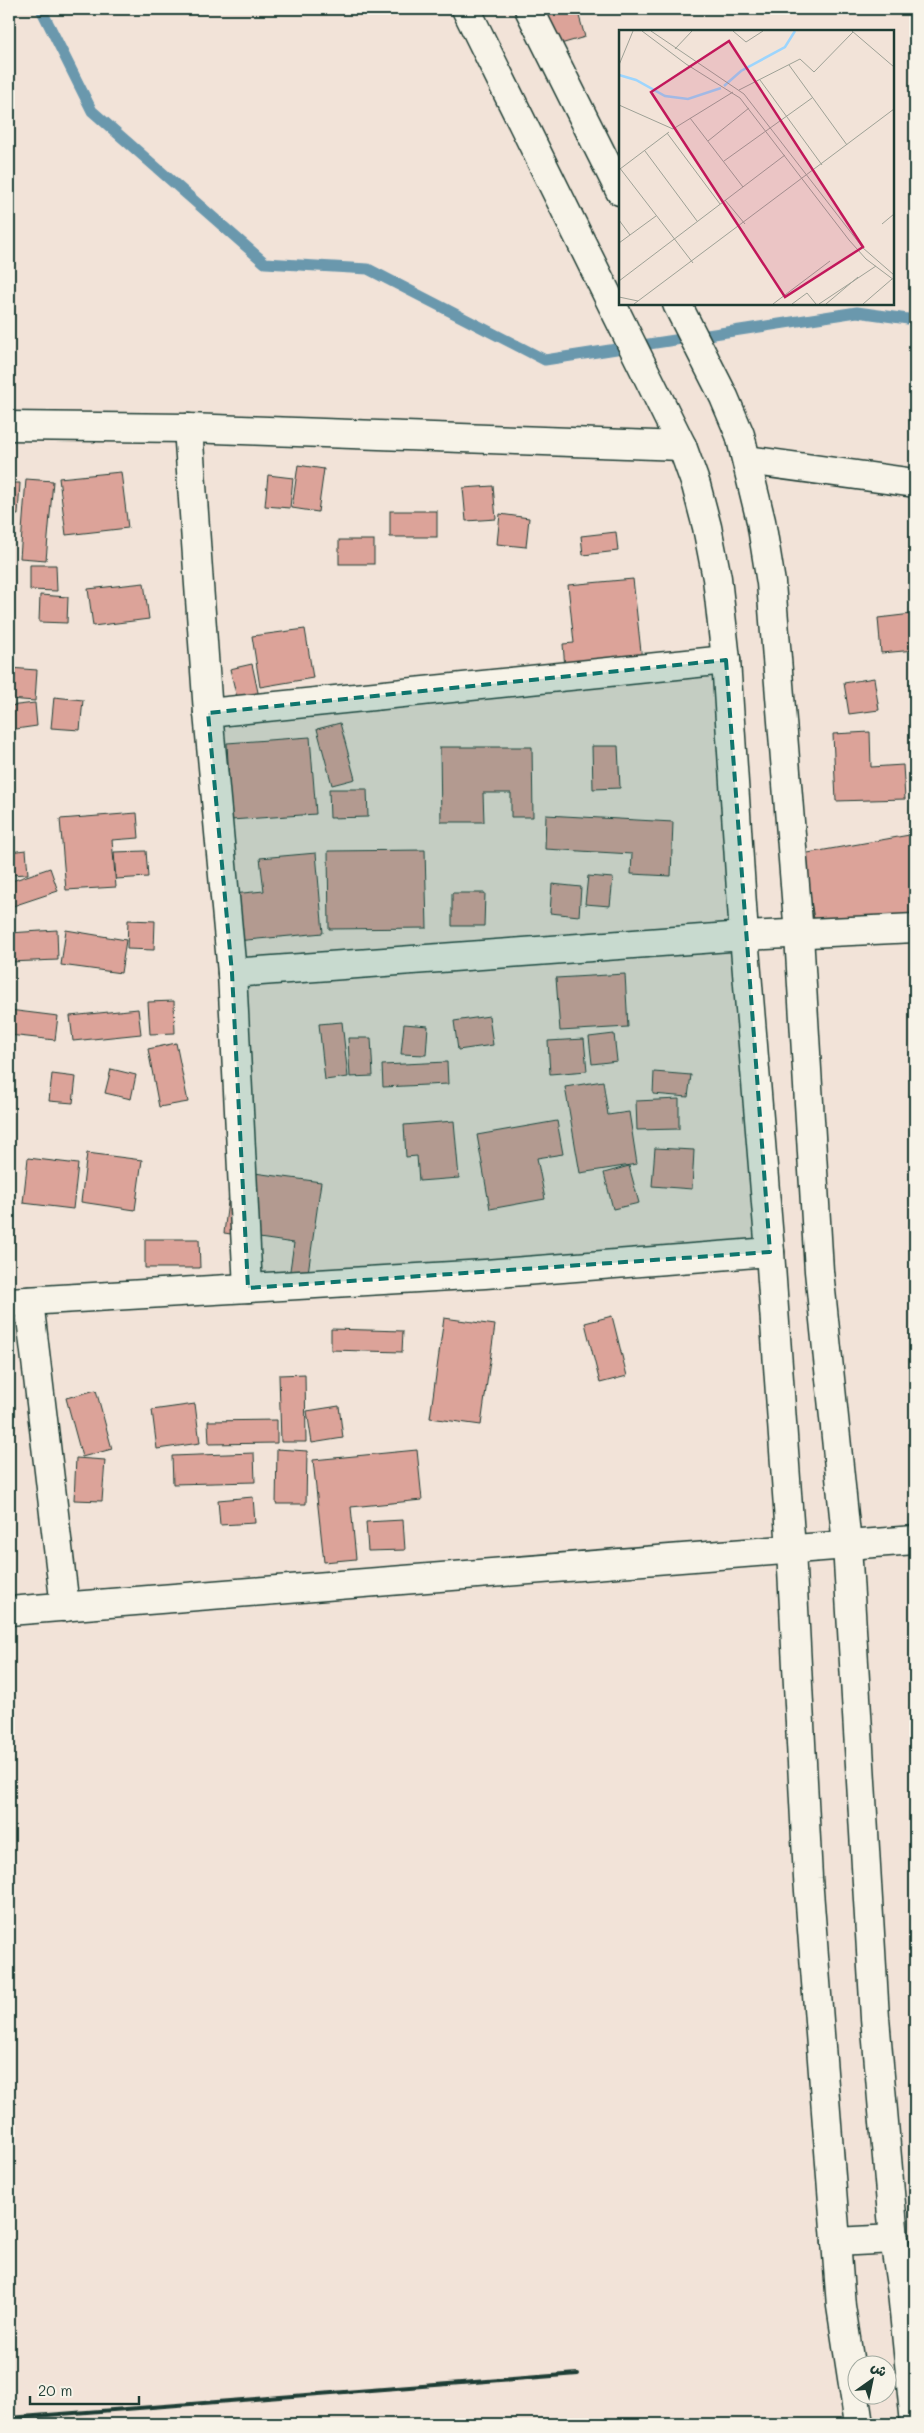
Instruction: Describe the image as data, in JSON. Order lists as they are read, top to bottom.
{
  "scale_bar": "20 m",
  "north": "top right"
}
